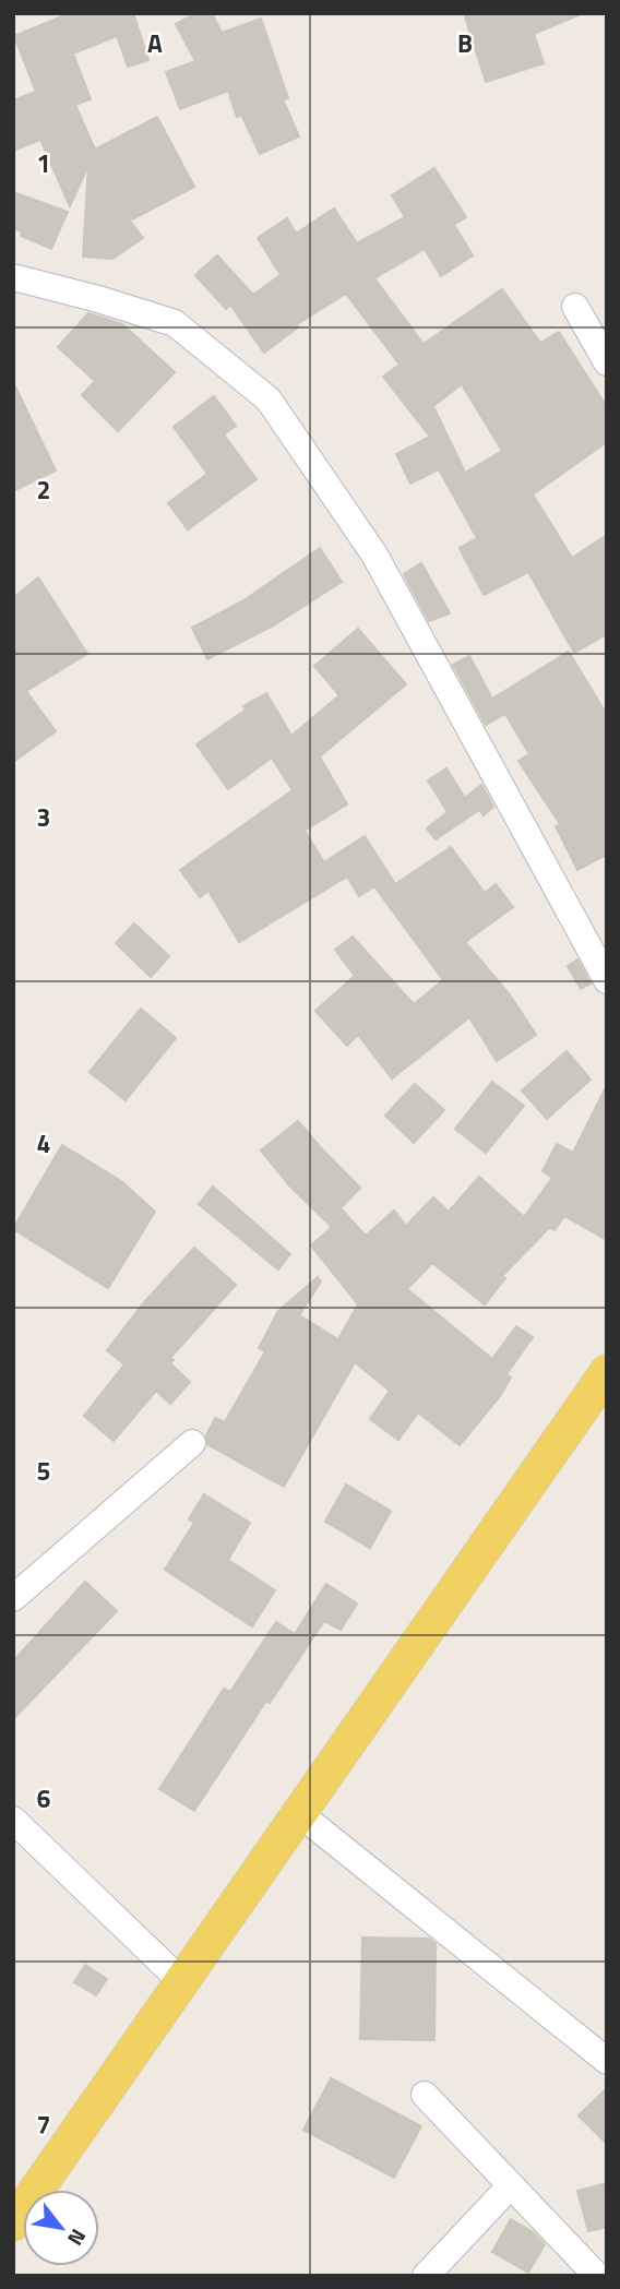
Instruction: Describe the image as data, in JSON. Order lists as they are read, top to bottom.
{
  "north": "bottom right",
  "grid": {
    "columns": ["A", "B"],
    "rows": [
      "1",
      "2",
      "3",
      "4",
      "5",
      "6",
      "7"
    ]
  }
}
